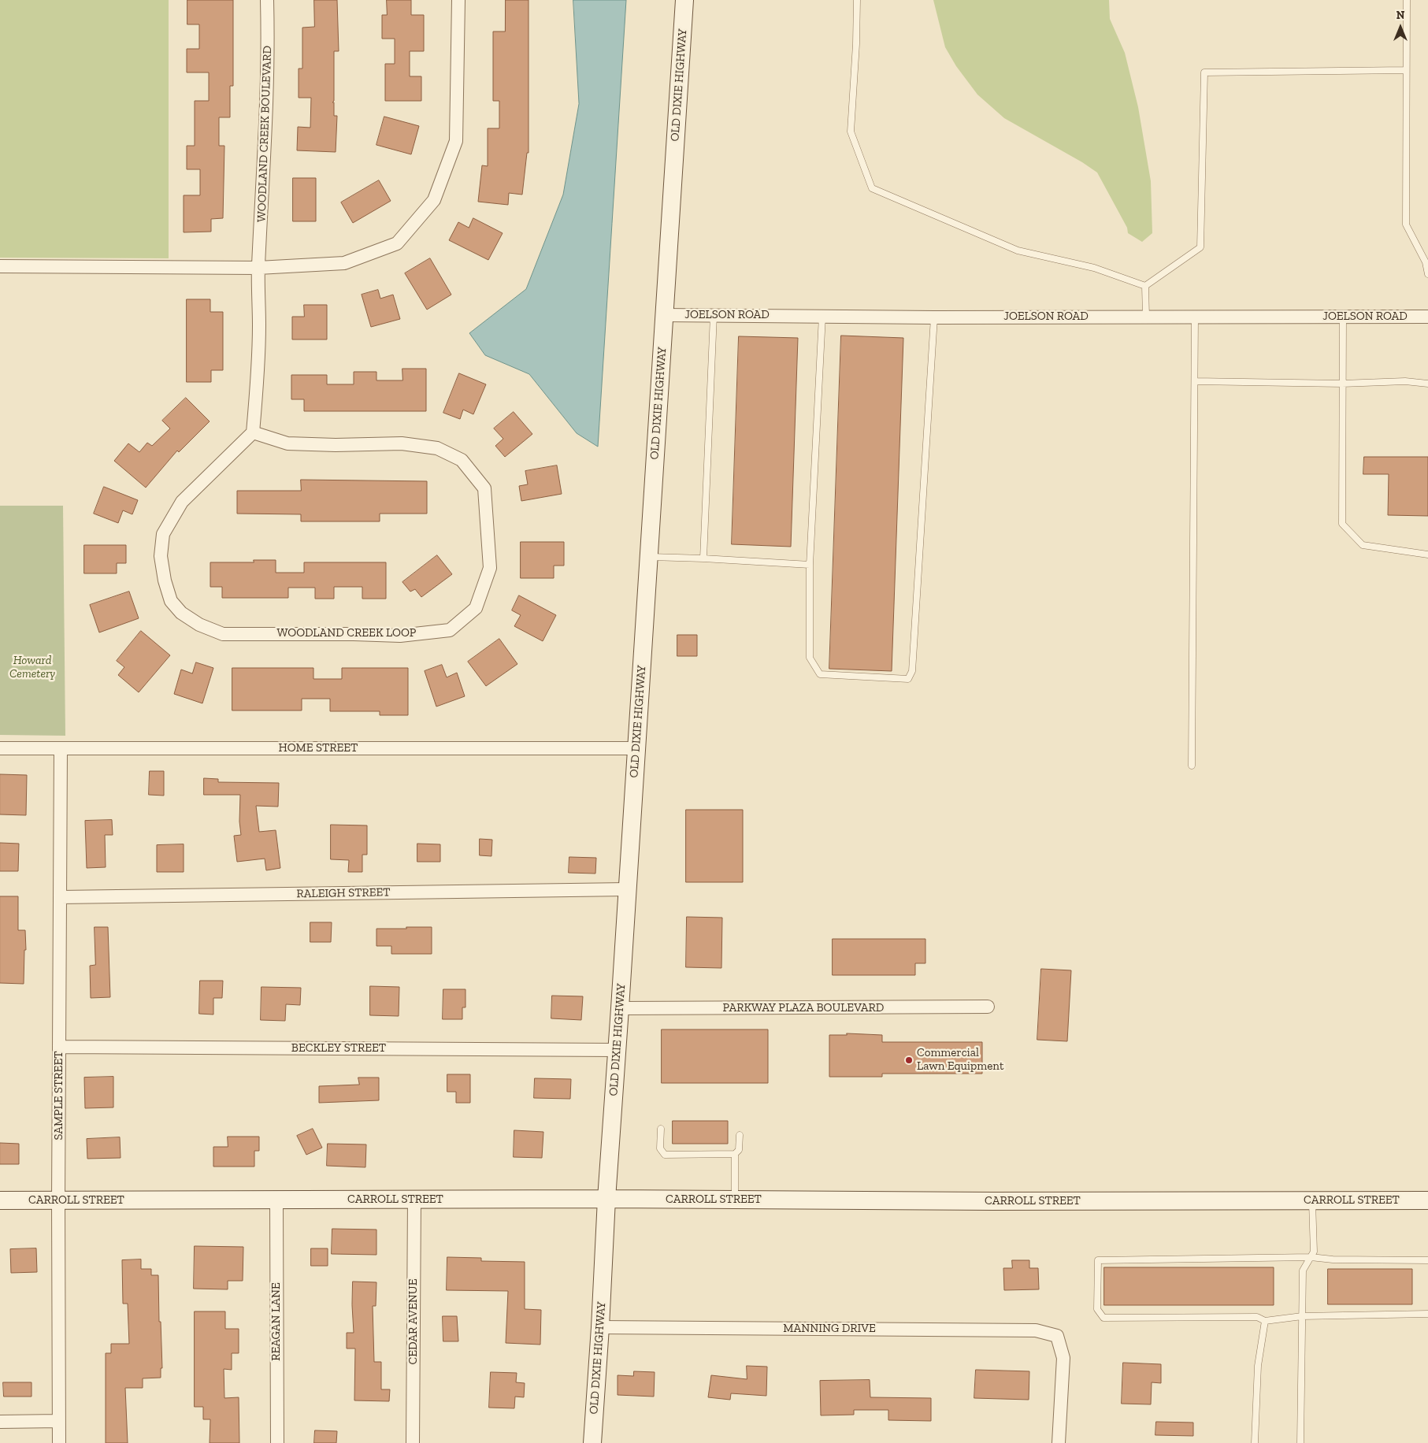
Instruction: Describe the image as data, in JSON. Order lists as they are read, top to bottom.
{
  "streets": {
    "street": [
      "OLD DIXIE HIGHWAY",
      "WOODLAND CREEK BOULEVARD",
      "JOELSON ROAD",
      "WOODLAND CREEK LOOP",
      "HOME STREET",
      "RALEIGH STREET",
      "PARKWAY PLAZA BOULEVARD",
      "BECKLEY STREET",
      "SAMPLE STREET",
      "CARROLL STREET",
      "REAGAN LANE",
      "CEDAR AVENUE",
      "MANNING DRIVE"
    ]
  },
  "crossings": [
    ["OLD DIXIE HIGHWAY", "JOELSON ROAD"],
    ["OLD DIXIE HIGHWAY", "HOME STREET"],
    ["OLD DIXIE HIGHWAY", "RALEIGH STREET"],
    ["OLD DIXIE HIGHWAY", "PARKWAY PLAZA BOULEVARD"],
    ["OLD DIXIE HIGHWAY", "BECKLEY STREET"],
    ["OLD DIXIE HIGHWAY", "CARROLL STREET"],
    ["OLD DIXIE HIGHWAY", "MANNING DRIVE"],
    ["HOME STREET", "SAMPLE STREET"],
    ["RALEIGH STREET", "SAMPLE STREET"],
    ["BECKLEY STREET", "SAMPLE STREET"],
    ["SAMPLE STREET", "CARROLL STREET"],
    ["CARROLL STREET", "REAGAN LANE"],
    ["CARROLL STREET", "CEDAR AVENUE"]
  ],
  "parks": ["Howard Cemetery"],
  "places": ["Commercial Lawn Equipment"],
  "north": "top"
}
